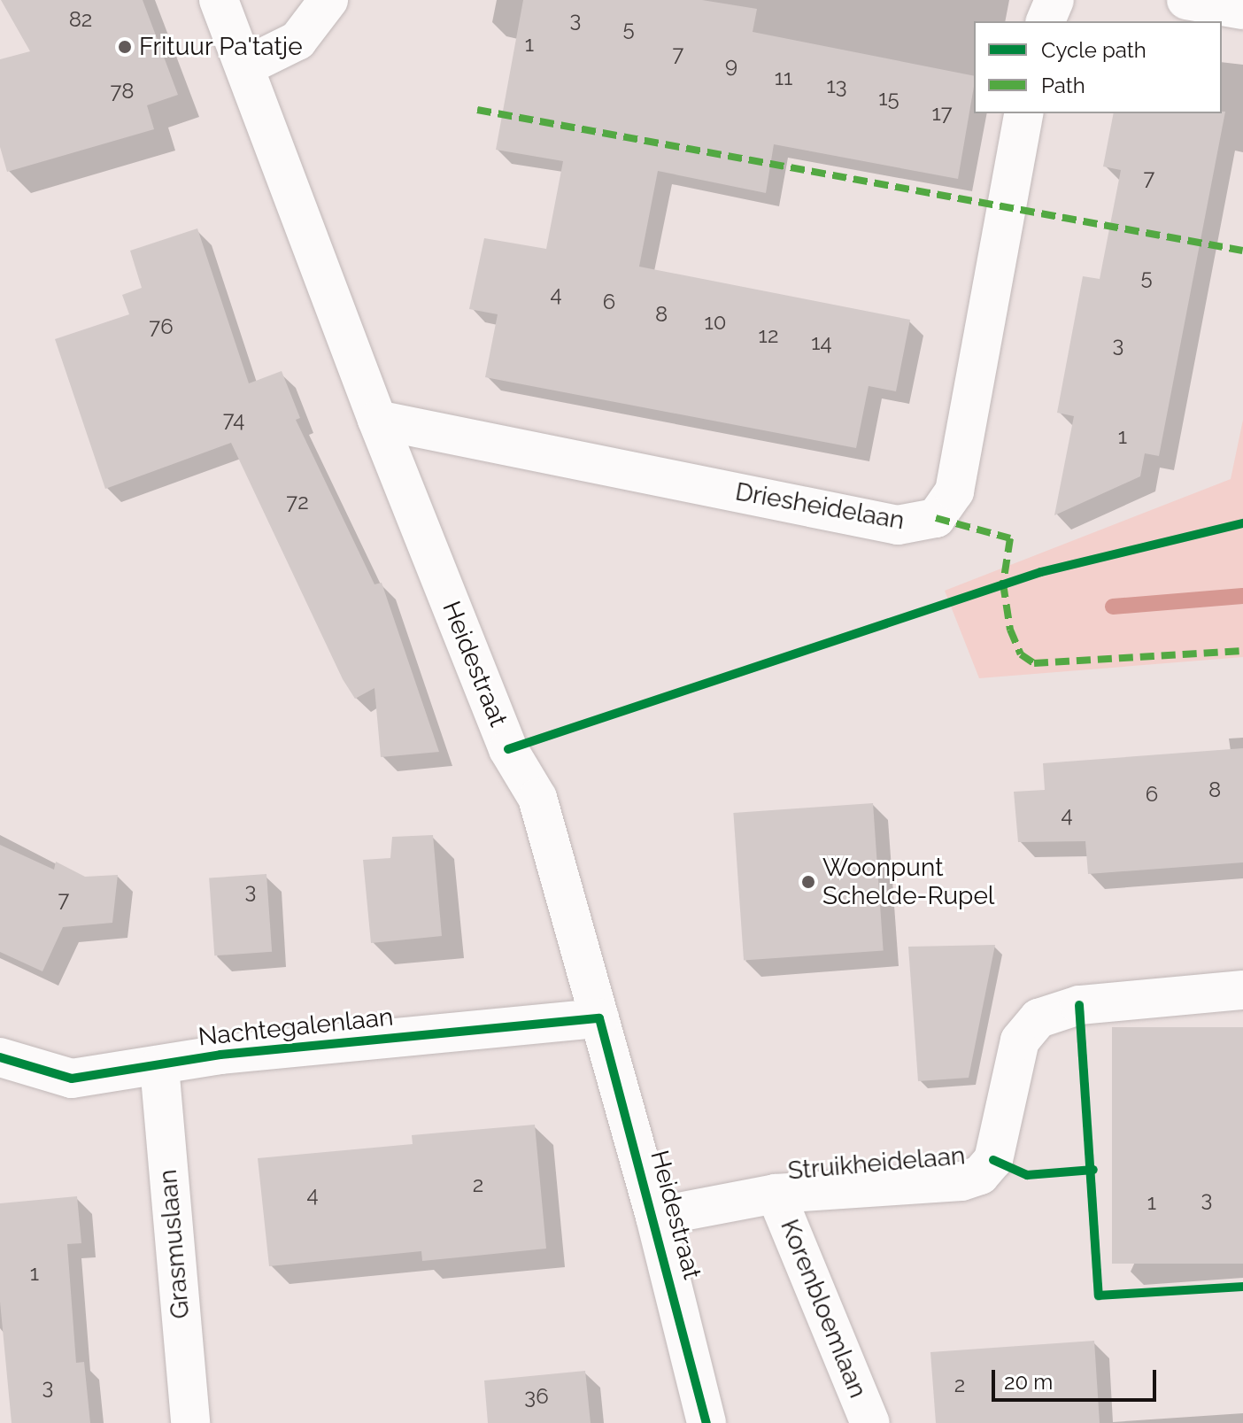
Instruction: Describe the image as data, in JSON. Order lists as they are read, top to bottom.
{
  "streets": {
    "street": [
      "Driesheidelaan",
      "Heidestraat",
      "Nachtegalenlaan",
      "Struikheidelaan",
      "Grasmuslaan",
      "Korenbloemlaan"
    ]
  },
  "crossings": [
    ["Driesheidelaan", "Heidestraat"],
    ["Heidestraat", "Nachtegalenlaan"],
    ["Heidestraat", "Struikheidelaan"],
    ["Nachtegalenlaan", "Grasmuslaan"],
    ["Struikheidelaan", "Korenbloemlaan"]
  ],
  "places": ["Frituur Pa'tatje", "Woonpunt Schelde-Rupel"],
  "house_numbers": [
    "82",
    "3",
    "5",
    "1",
    "7",
    "9",
    "11",
    "13",
    "78",
    "15",
    "17",
    "7",
    "5",
    "4",
    "6",
    "8",
    "10",
    "76",
    "12",
    "14",
    "3",
    "74",
    "1",
    "72",
    "8",
    "6",
    "4",
    "3",
    "7",
    "2",
    "4",
    "3",
    "1",
    "1",
    "2",
    "3",
    "36"
  ],
  "legend": ["Cycle path", "Path"],
  "scale_bar": "20 m"
}
